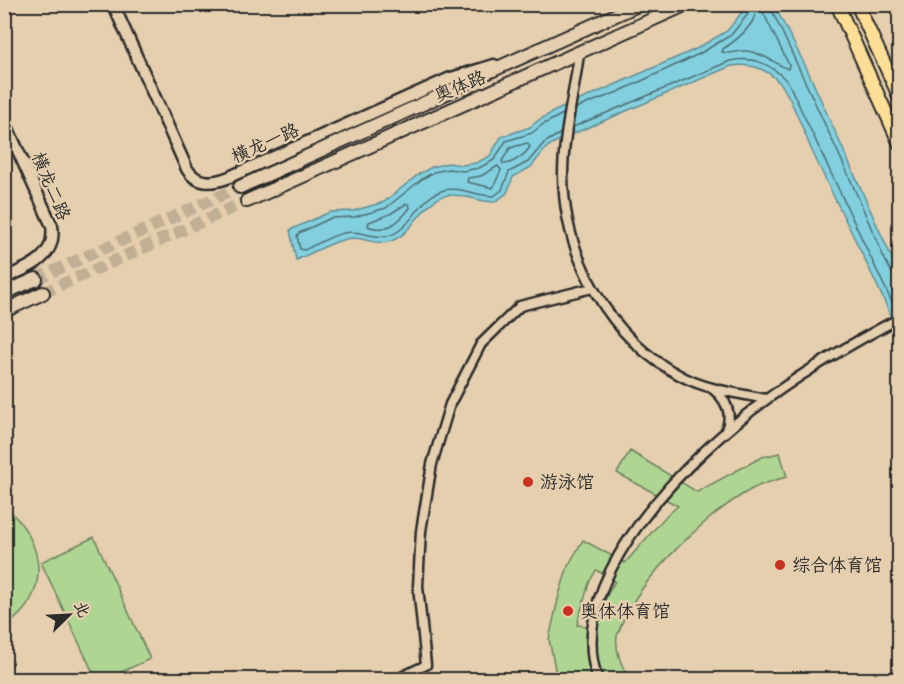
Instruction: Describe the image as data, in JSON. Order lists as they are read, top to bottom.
{
  "streets": {
    "main road": ["奥体路"],
    "street": ["横龙一路", "横龙二路"]
  },
  "crossings": [
    ["奥体路", "横龙一路"]
  ],
  "places": ["游泳馆", "综合体育馆", "奥体体育馆"],
  "north": "top right"
}
